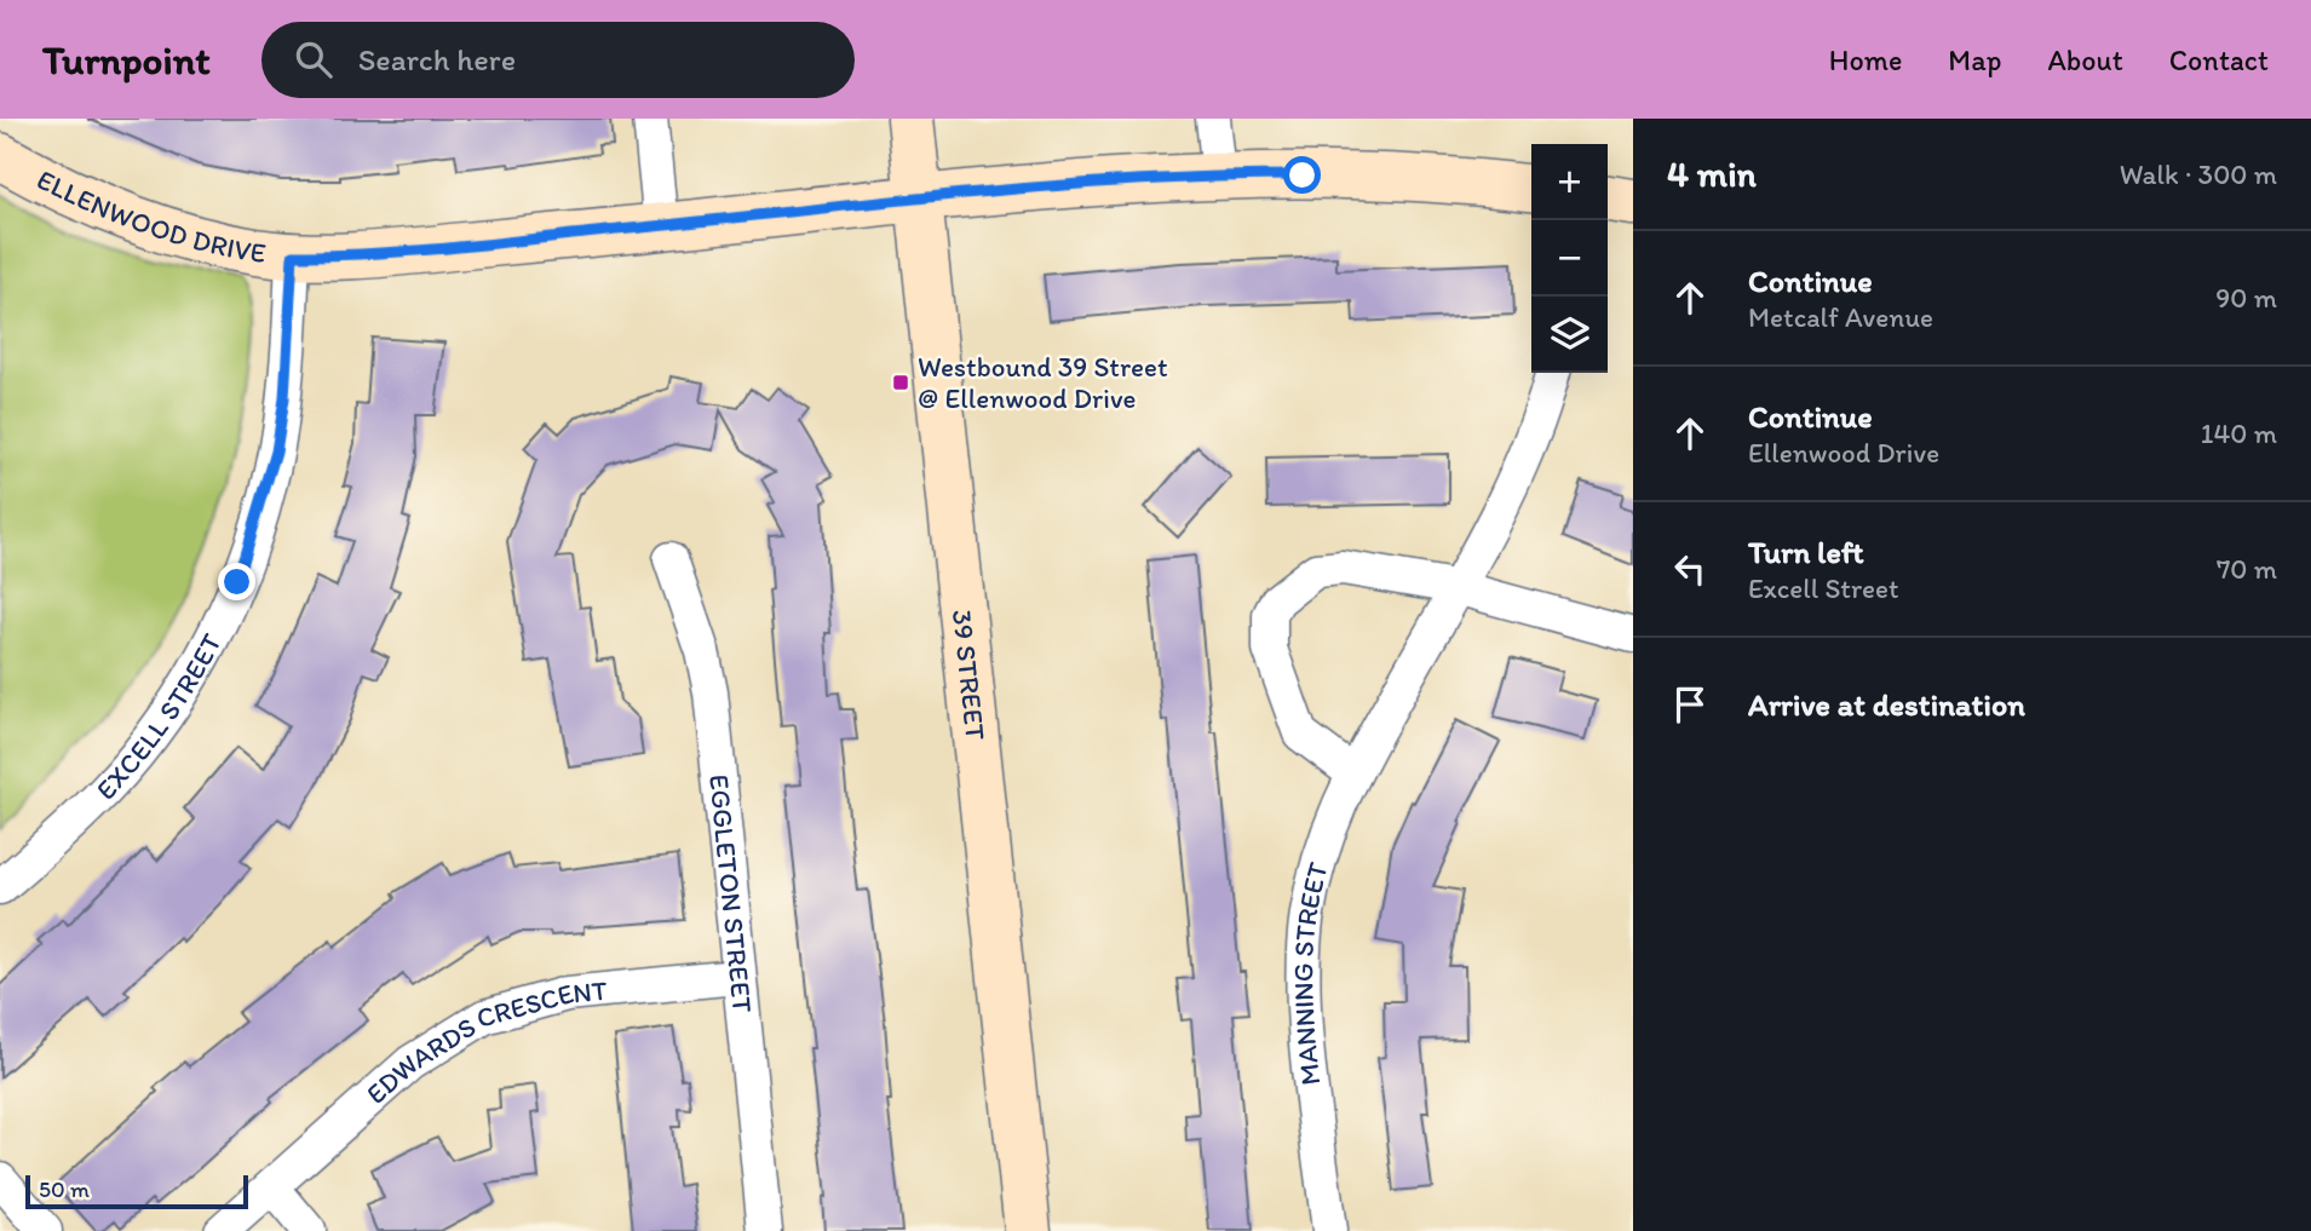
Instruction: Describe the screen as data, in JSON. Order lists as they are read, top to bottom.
{
  "streets": {
    "street": [
      "ELLENWOOD DRIVE",
      "39 STREET",
      "EXCELL STREET",
      "EGGLETON STREET",
      "MANNING STREET",
      "EDWARDS CRESCENT"
    ]
  },
  "crossings": [
    ["ELLENWOOD DRIVE", "39 STREET"],
    ["ELLENWOOD DRIVE", "EXCELL STREET"],
    ["EGGLETON STREET", "EDWARDS CRESCENT"]
  ],
  "places": {
    "transit": ["Westbound 39 Street @ Ellenwood Drive"]
  },
  "scale_bar": "50 m",
  "page": {
    "header": "Turnpoint",
    "search": "Search here",
    "nav": [
      "Home",
      "Map",
      "About",
      "Contact"
    ],
    "heading": ["4 min", "Walk · 300 m"],
    "map_buttons": ["+", "−"],
    "list": [
      ["Continue", "Metcalf Avenue", "90 m"],
      ["Continue", "Ellenwood Drive", "140 m"],
      ["Turn left", "Excell Street", "70 m"],
      "Arrive at destination"
    ],
    "scale": "50 m"
  }
}
